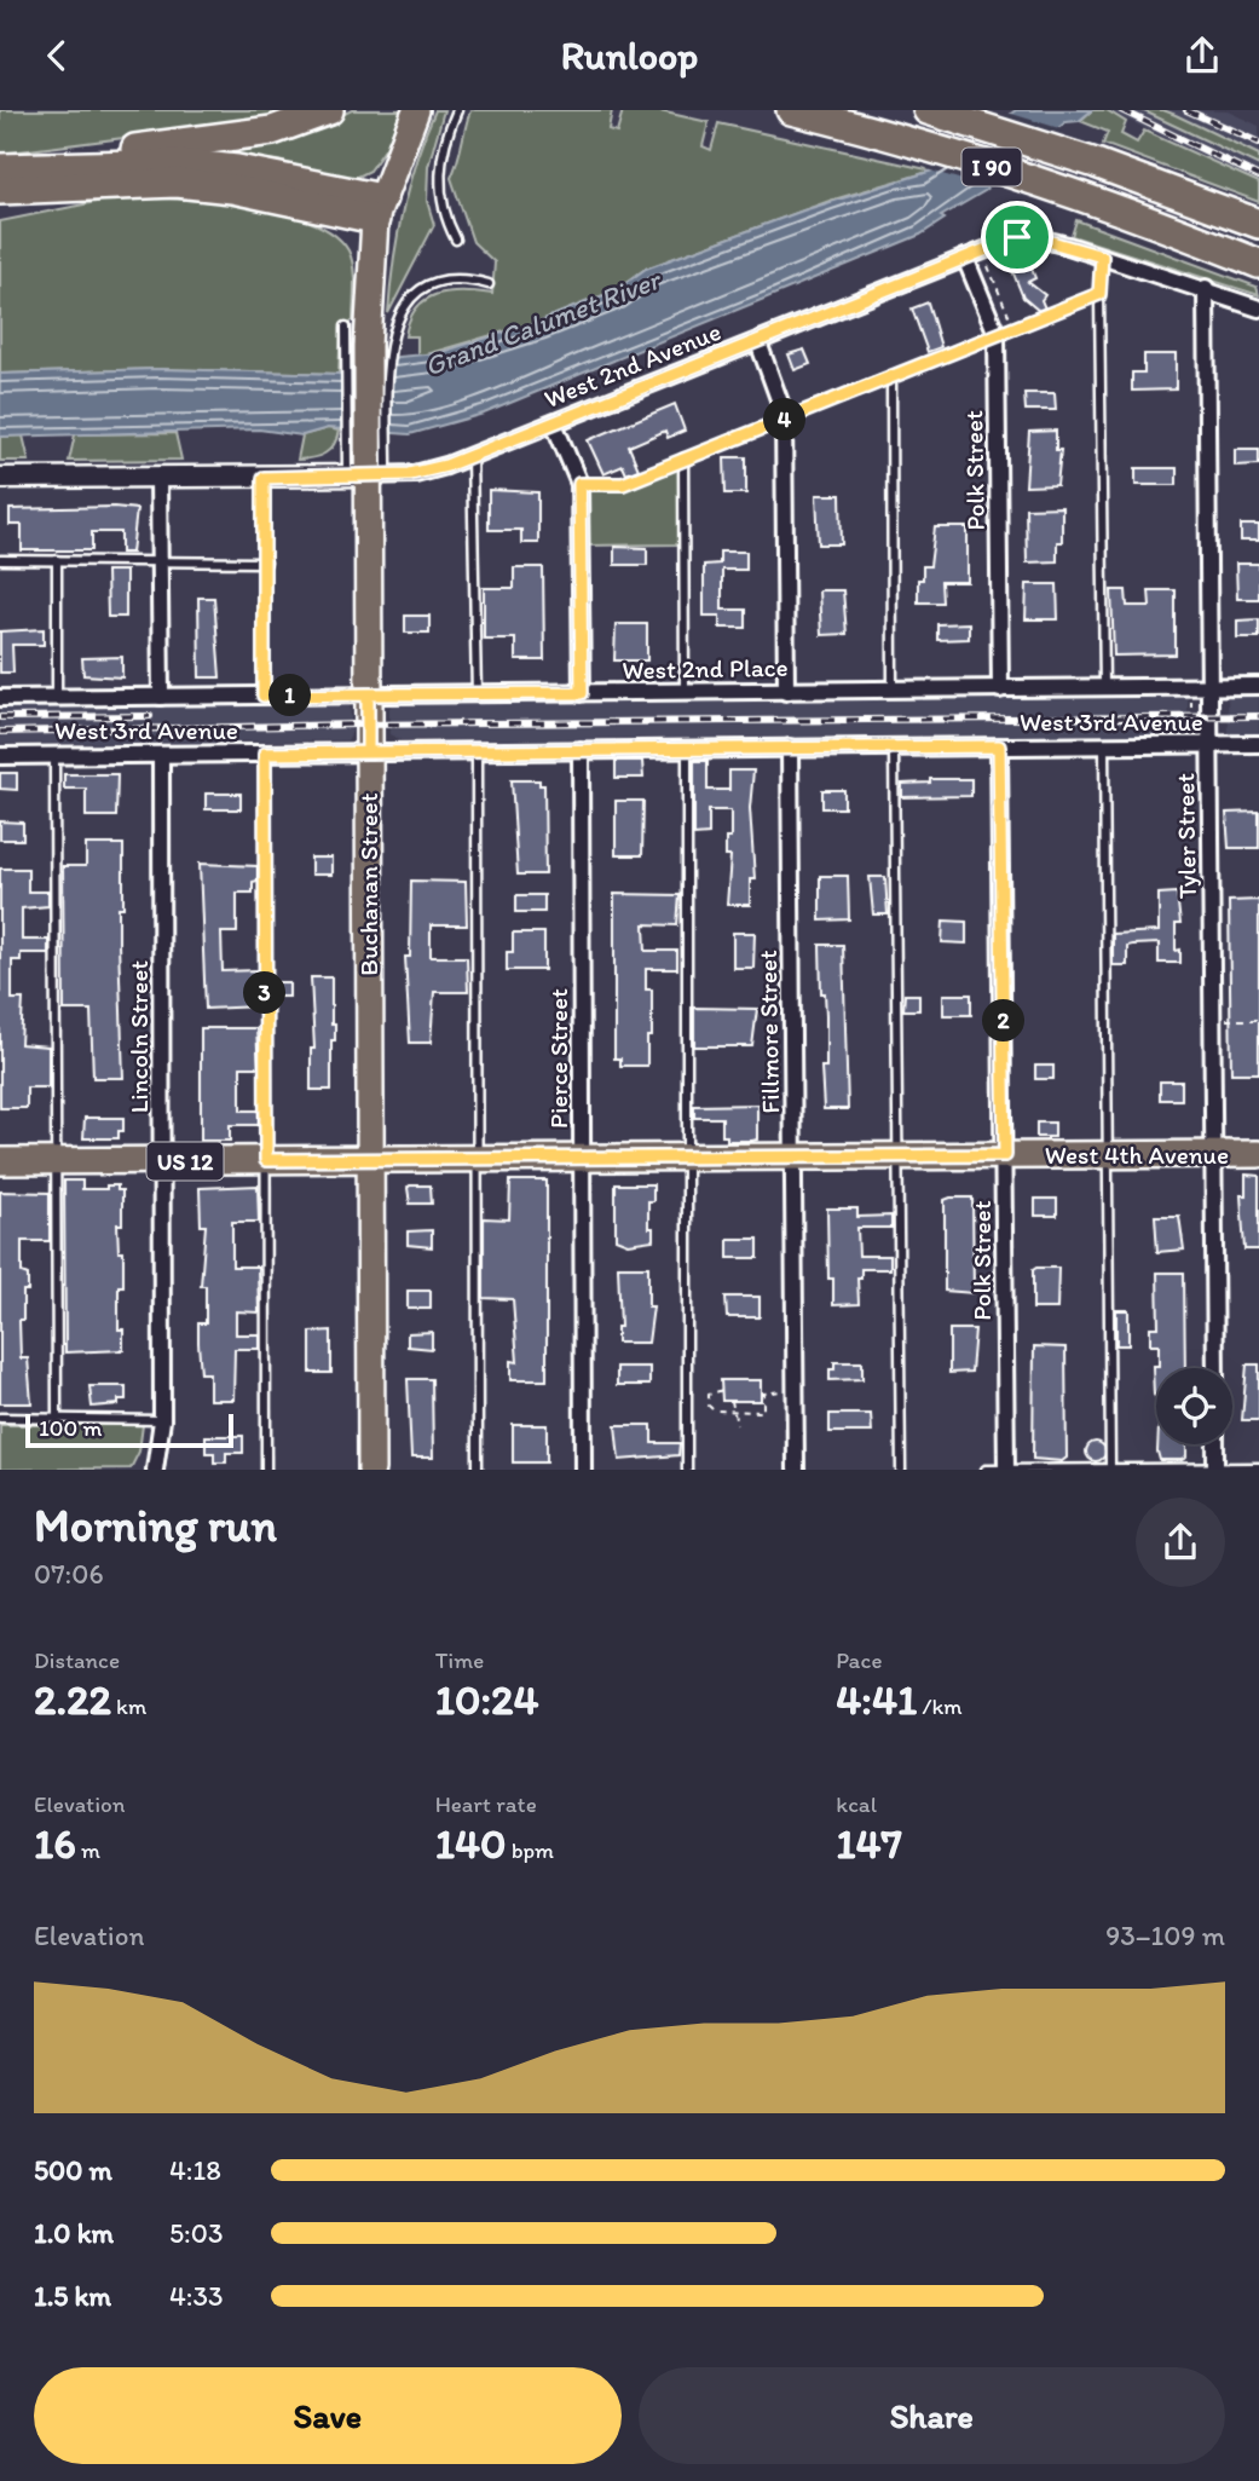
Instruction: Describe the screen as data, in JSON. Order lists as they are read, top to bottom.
{
  "streets": {
    "highway": ["I 90"],
    "main road": ["Buchanan Street", "West 4th Avenue", "US 12"],
    "street": [
      "West 2nd Avenue",
      "Polk Street",
      "West 2nd Place",
      "West 3rd Avenue",
      "Tyler Street",
      "Fillmore Street",
      "Lincoln Street",
      "Pierce Street"
    ]
  },
  "crossings": [
    ["West 2nd Avenue", "Polk Street"],
    ["West 2nd Avenue", "Tyler Street"],
    ["West 2nd Avenue", "Buchanan Street"],
    ["Polk Street", "West 2nd Place"],
    ["Polk Street", "West 3rd Avenue"],
    ["Polk Street", "West 4th Avenue"],
    ["West 2nd Place", "Tyler Street"],
    ["West 2nd Place", "Buchanan Street"],
    ["West 3rd Avenue", "Tyler Street"],
    ["West 3rd Avenue", "Buchanan Street"],
    ["West 3rd Avenue", "Fillmore Street"],
    ["West 3rd Avenue", "Lincoln Street"],
    ["West 3rd Avenue", "Pierce Street"],
    ["Tyler Street", "West 4th Avenue"],
    ["Buchanan Street", "West 4th Avenue"],
    ["Fillmore Street", "West 4th Avenue"],
    ["Lincoln Street", "West 4th Avenue"],
    ["Pierce Street", "West 4th Avenue"]
  ],
  "water": ["Grand Calumet River"],
  "scale_bar": "100 m",
  "page": {
    "header": "Runloop",
    "pins": [
      "4",
      "1",
      "3",
      "2"
    ],
    "scale": "100 m",
    "heading": ["Morning run", "07:06"],
    "stats": [
      ["Distance", "2.22 km"],
      ["Time", "10:24"],
      ["Pace", "4:41 /km"],
      ["Elevation", "16 m"],
      ["Heart rate", "140 bpm"],
      ["kcal", "147"]
    ],
    "chart": ["Elevation", "93–109 m"],
    "list": [
      {
        "name": "500 m",
        "note": "4:18"
      },
      {
        "name": "1.0 km",
        "note": "5:03"
      },
      {
        "name": "1.5 km",
        "note": "4:33"
      }
    ],
    "buttons": ["Save", "Share"]
  }
}
